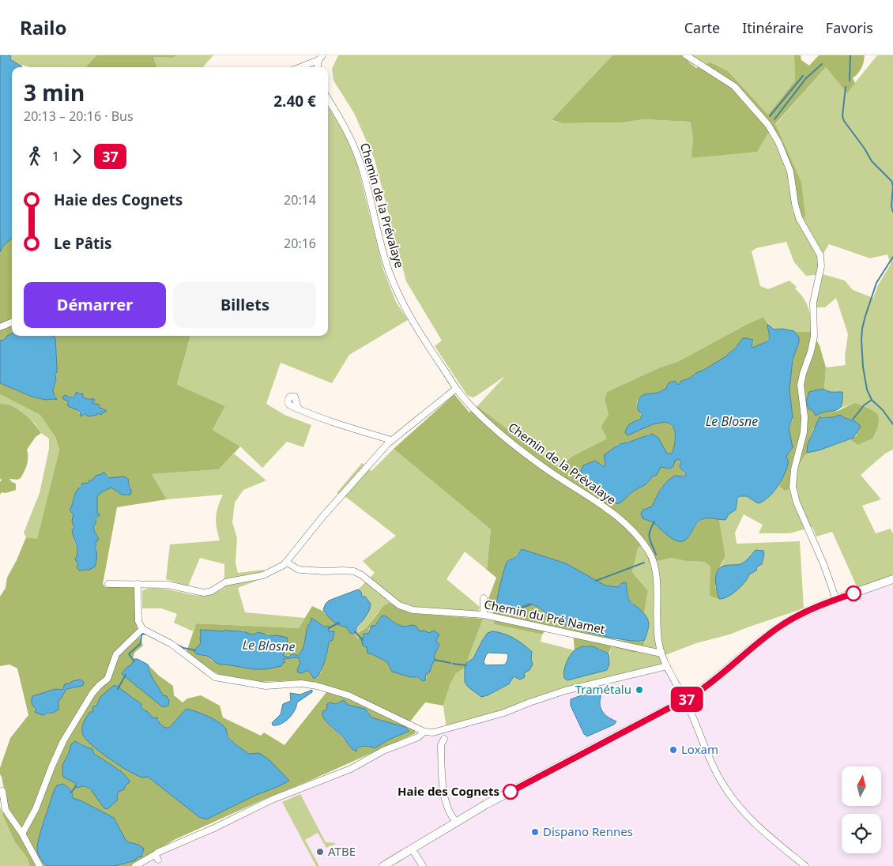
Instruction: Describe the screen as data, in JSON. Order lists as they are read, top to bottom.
{
  "streets": {
    "street": ["Chemin de la Prévalaye", "Chemin du Pré Namet"]
  },
  "crossings": [
    ["Chemin de la Prévalaye", "Chemin du Pré Namet"]
  ],
  "water": ["Le Blosne"],
  "places": [
    "Tramétalu",
    "Loxam",
    "Haie des Cognets",
    "Dispano Rennes",
    "ATBE"
  ],
  "lines": ["bus line 37"],
  "north": "top",
  "page": {
    "header": "Railo",
    "nav": ["Carte", "Itinéraire", "Favoris"],
    "on_map": "37",
    "heading": ["3 min", "20:13 – 20:16 · Bus", "2.40 €"],
    "legs": ["1", "37"],
    "list": [
      {
        "name": "Haie des Cognets",
        "value": "20:14"
      },
      {
        "name": "Le Pâtis",
        "value": "20:16"
      }
    ],
    "buttons": ["Démarrer", "Billets"]
  }
}
